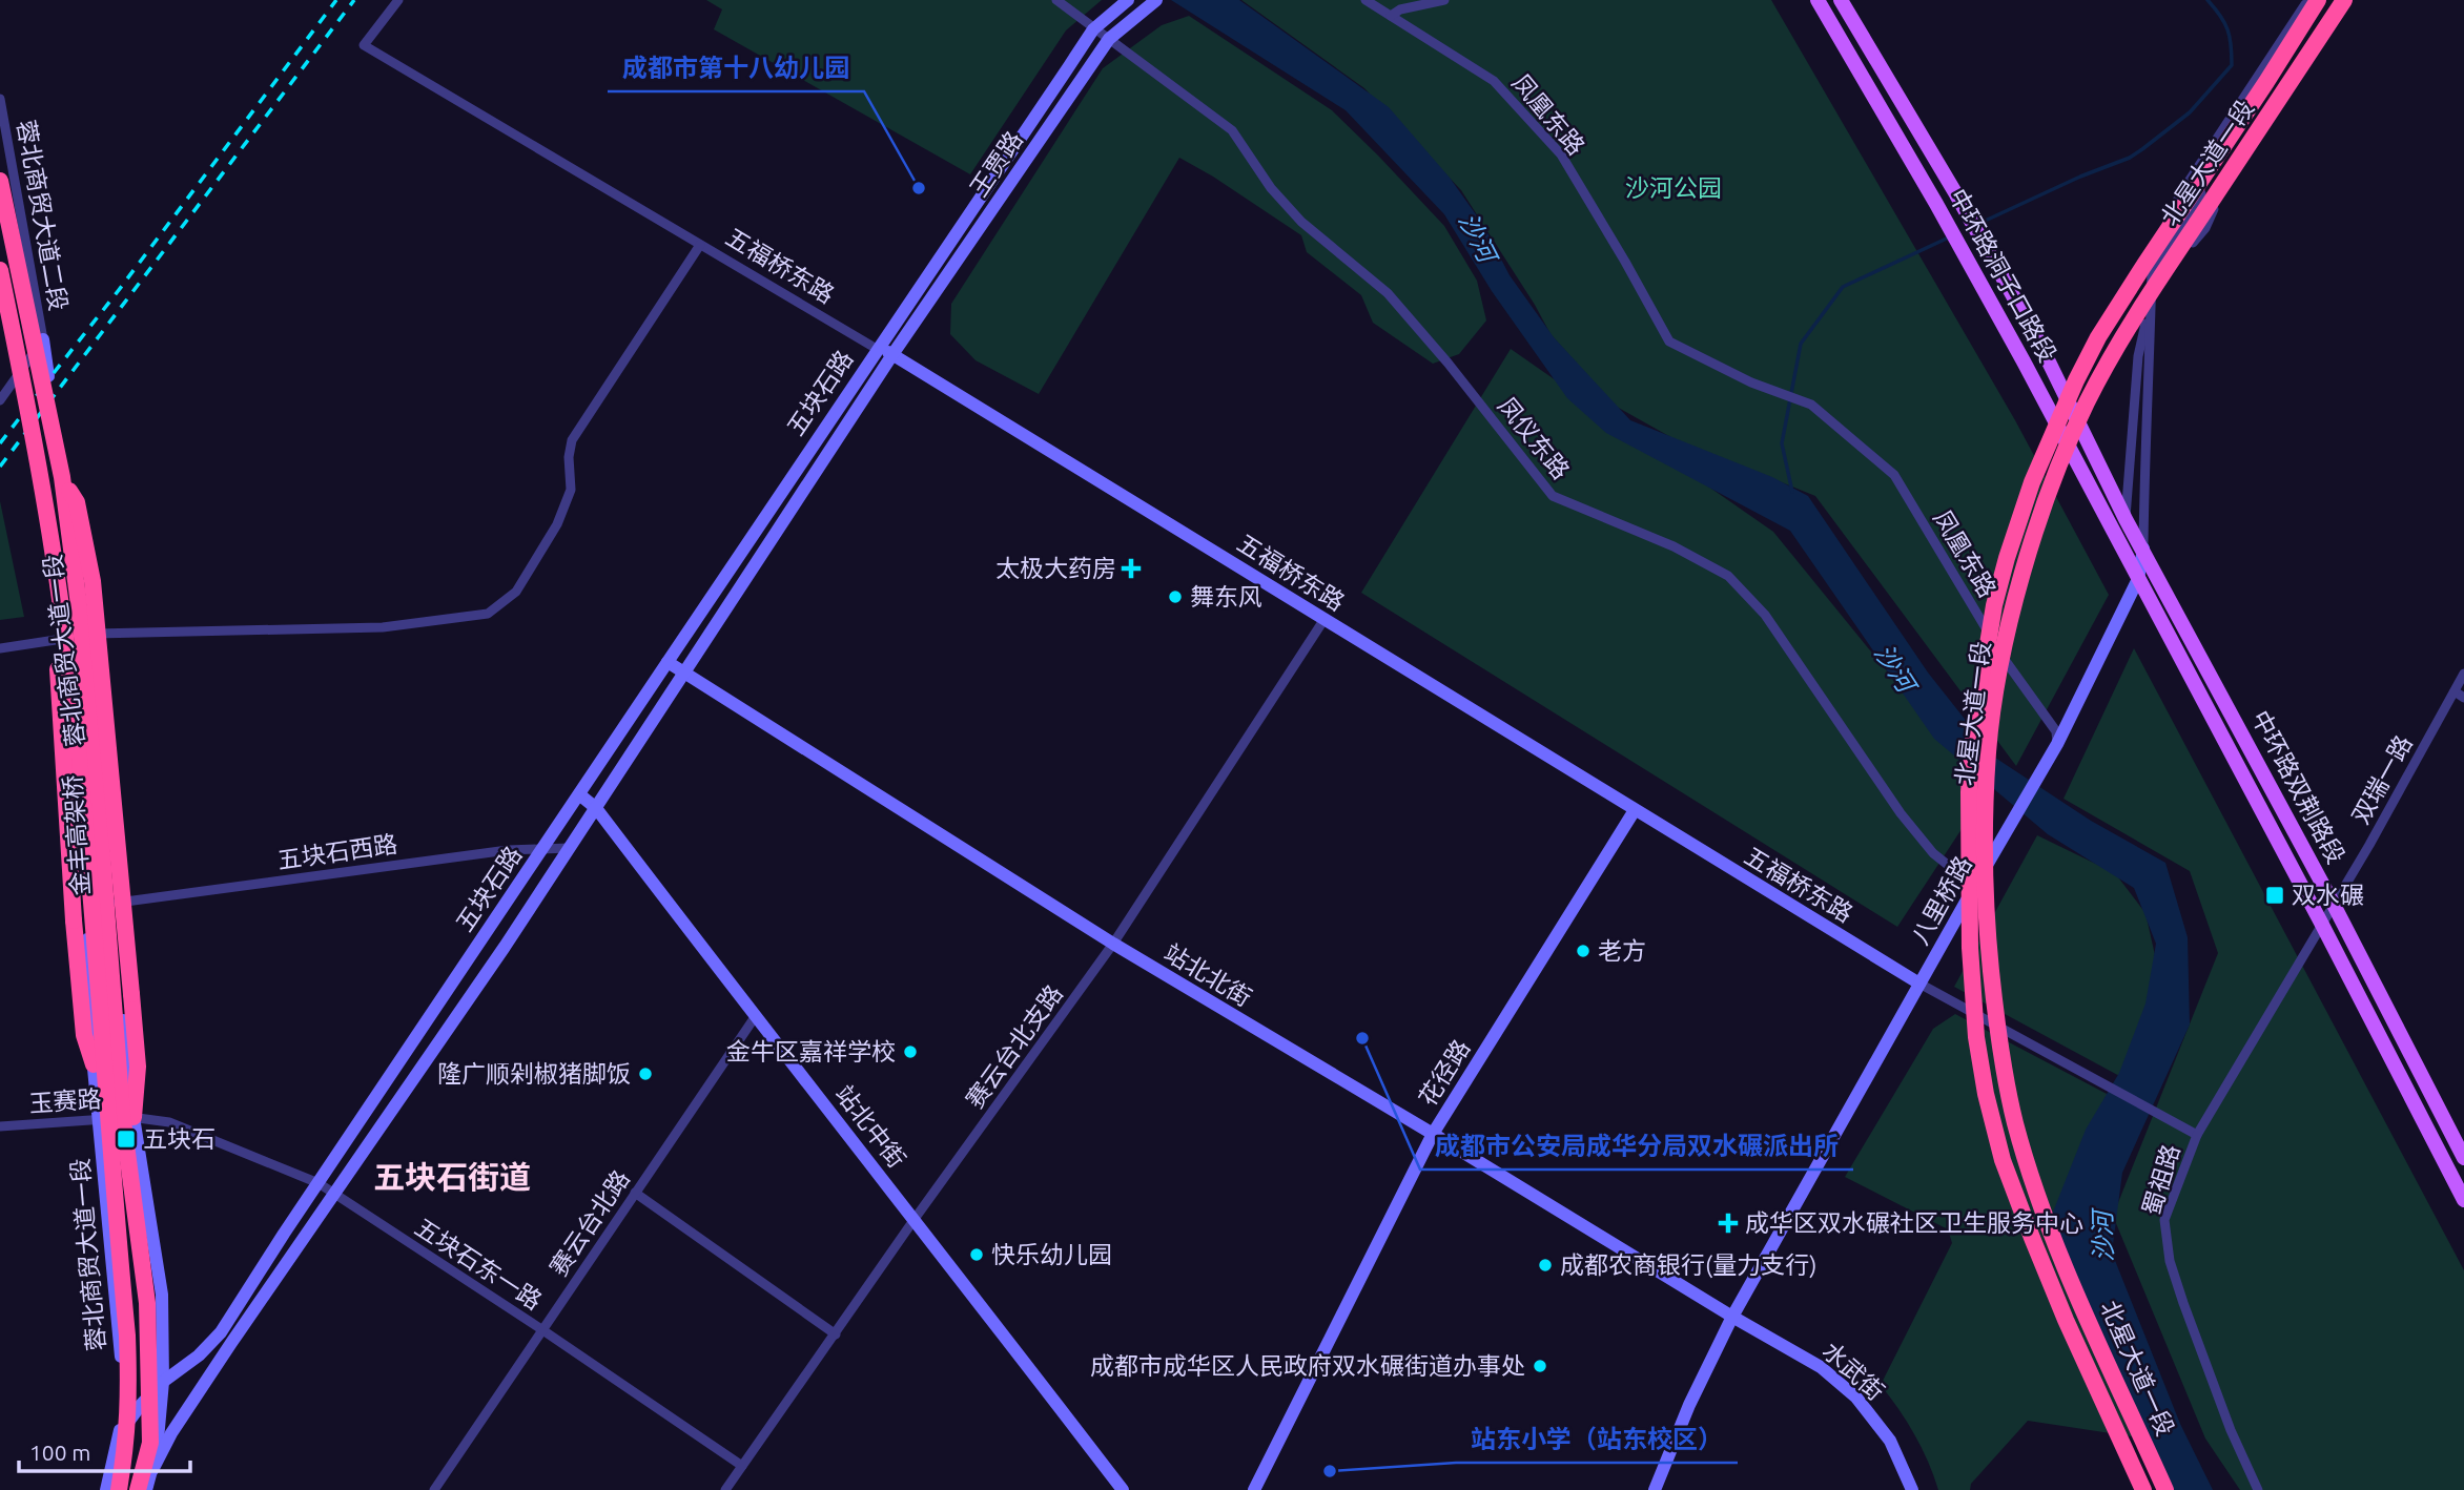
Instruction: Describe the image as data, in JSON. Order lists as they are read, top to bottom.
{
  "streets": {
    "highway": ["北星大道一段", "金丰高架桥"],
    "main road": [
      "王贾路",
      "五福桥东路",
      "中环路洞子口路段",
      "五块石路",
      "蓉北商贸大道一段",
      "中环路双荆路段",
      "八里桥路",
      "站北北街",
      "花径路",
      "站北中街",
      "水武街"
    ],
    "street": [
      "凤凰东路",
      "蓉北商贸大道二段",
      "凤仪东路",
      "双瑞一路",
      "五块石西路",
      "赛云台北支路",
      "玉赛路",
      "蜀祖路",
      "赛云台北路",
      "五块石东一路"
    ]
  },
  "crossings": [
    ["凤凰东路", "八里桥路"],
    ["北星大道一段", "八里桥路"],
    ["王贾路", "五福桥东路"],
    ["王贾路", "五块石路"],
    ["王贾路", "凤仪东路"],
    ["五福桥东路", "五块石路"],
    ["五福桥东路", "八里桥路"],
    ["五福桥东路", "赛云台北支路"],
    ["五福桥东路", "花径路"],
    ["五福桥东路", "蜀祖路"],
    ["中环路洞子口路段", "中环路双荆路段"],
    ["中环路洞子口路段", "八里桥路"],
    ["五块石路", "蓉北商贸大道一段"],
    ["五块石路", "五块石西路"],
    ["五块石路", "站北北街"],
    ["五块石路", "站北中街"],
    ["五块石路", "五块石东一路"],
    ["凤仪东路", "八里桥路"],
    ["蓉北商贸大道一段", "五块石西路"],
    ["蓉北商贸大道一段", "玉赛路"],
    ["蓉北商贸大道一段", "五块石东一路"],
    ["双瑞一路", "中环路双荆路段"],
    ["双瑞一路", "蜀祖路"],
    ["中环路双荆路段", "八里桥路"],
    ["中环路双荆路段", "蜀祖路"],
    ["八里桥路", "站北北街"],
    ["八里桥路", "水武街"],
    ["站北北街", "赛云台北支路"],
    ["站北北街", "花径路"],
    ["站北北街", "水武街"],
    ["赛云台北支路", "站北中街"],
    ["赛云台北支路", "五块石东一路"],
    ["玉赛路", "五块石东一路"],
    ["站北中街", "赛云台北路"],
    ["赛云台北路", "五块石东一路"]
  ],
  "districts": ["五块石街道"],
  "water": ["沙河"],
  "parks": ["沙河公园"],
  "places": {
    "other": [
      "成都市第十八幼儿园",
      "舞东风",
      "老方",
      "成都市公安局成华分局双水碾派出所",
      "金牛区嘉祥学校",
      "隆广顺剁椒猪脚饭",
      "快乐幼儿园",
      "成都农商银行(量力支行)",
      "成都市成华区人民政府双水碾街道办事处",
      "站东小学（站东校区）"
    ],
    "health": ["太极大药房", "成华区双水碾社区卫生服务中心"],
    "transit": ["双水碾", "五块石"]
  },
  "scale_bar": "100 m"
}
